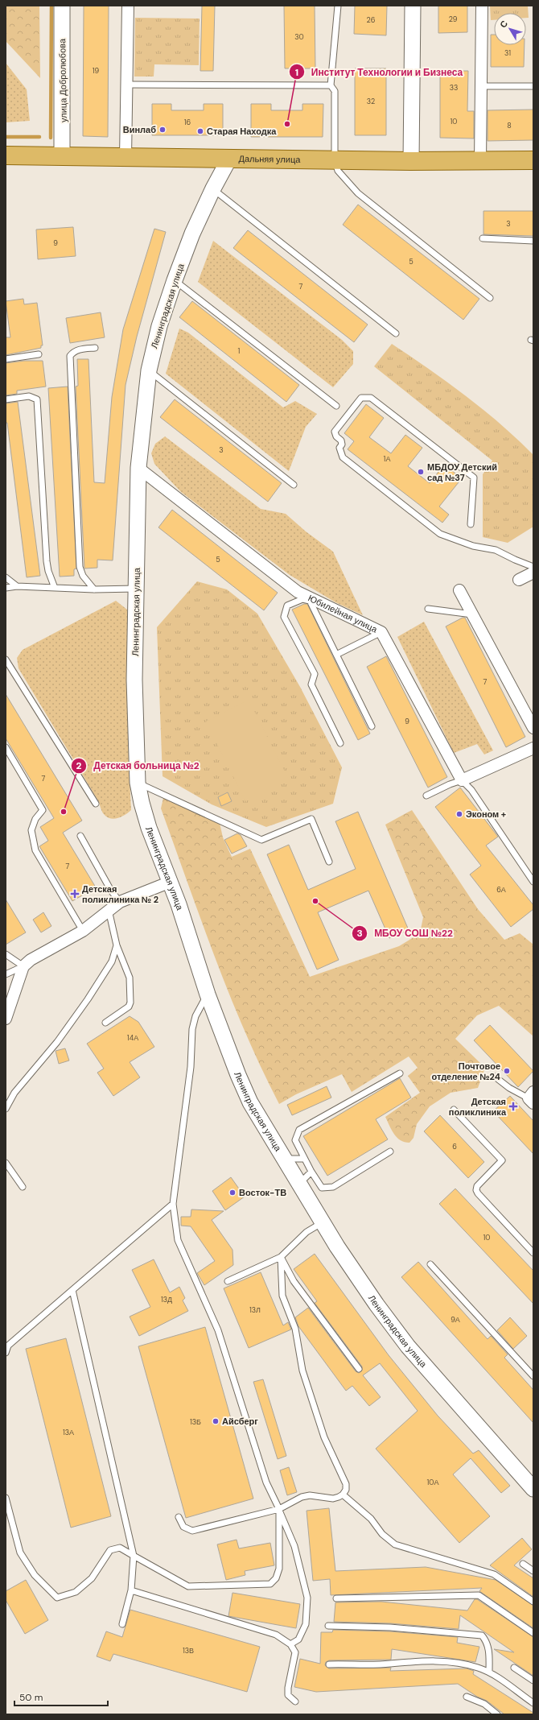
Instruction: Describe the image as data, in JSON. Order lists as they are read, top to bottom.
{
  "streets": {
    "main road": ["Дальняя улица"],
    "street": ["улица Добролюбова", "Ленинградская улица", "Юбилейная улица"]
  },
  "crossings": [
    ["улица Добролюбова", "Дальняя улица"],
    ["Дальняя улица", "Ленинградская улица"],
    ["Ленинградская улица", "Юбилейная улица"]
  ],
  "places": {
    "other": [
      "Институт Технологии и Бизнеса",
      "Винлаб",
      "Старая Находка",
      "МБДОУ Детский сад №37",
      "Детская больница №2",
      "Эконом +",
      "МБОУ СОШ №22",
      "Почтовое отделение №24",
      "Восток-ТВ",
      "Айсберг"
    ],
    "health": ["Детская поликлиника № 2", "Детская поликлиника"]
  },
  "house_numbers": [
    "29",
    "26",
    "30",
    "31",
    "19",
    "33",
    "32",
    "10",
    "16",
    "8",
    "3",
    "9",
    "5",
    "7",
    "1",
    "3",
    "1А",
    "5",
    "7",
    "9",
    "7",
    "7",
    "6А",
    "14А",
    "6",
    "10",
    "13Д",
    "13Л",
    "9А",
    "13Б",
    "13А",
    "10А",
    "13В"
  ],
  "scale_bar": "50 m",
  "north": "top left"
}
